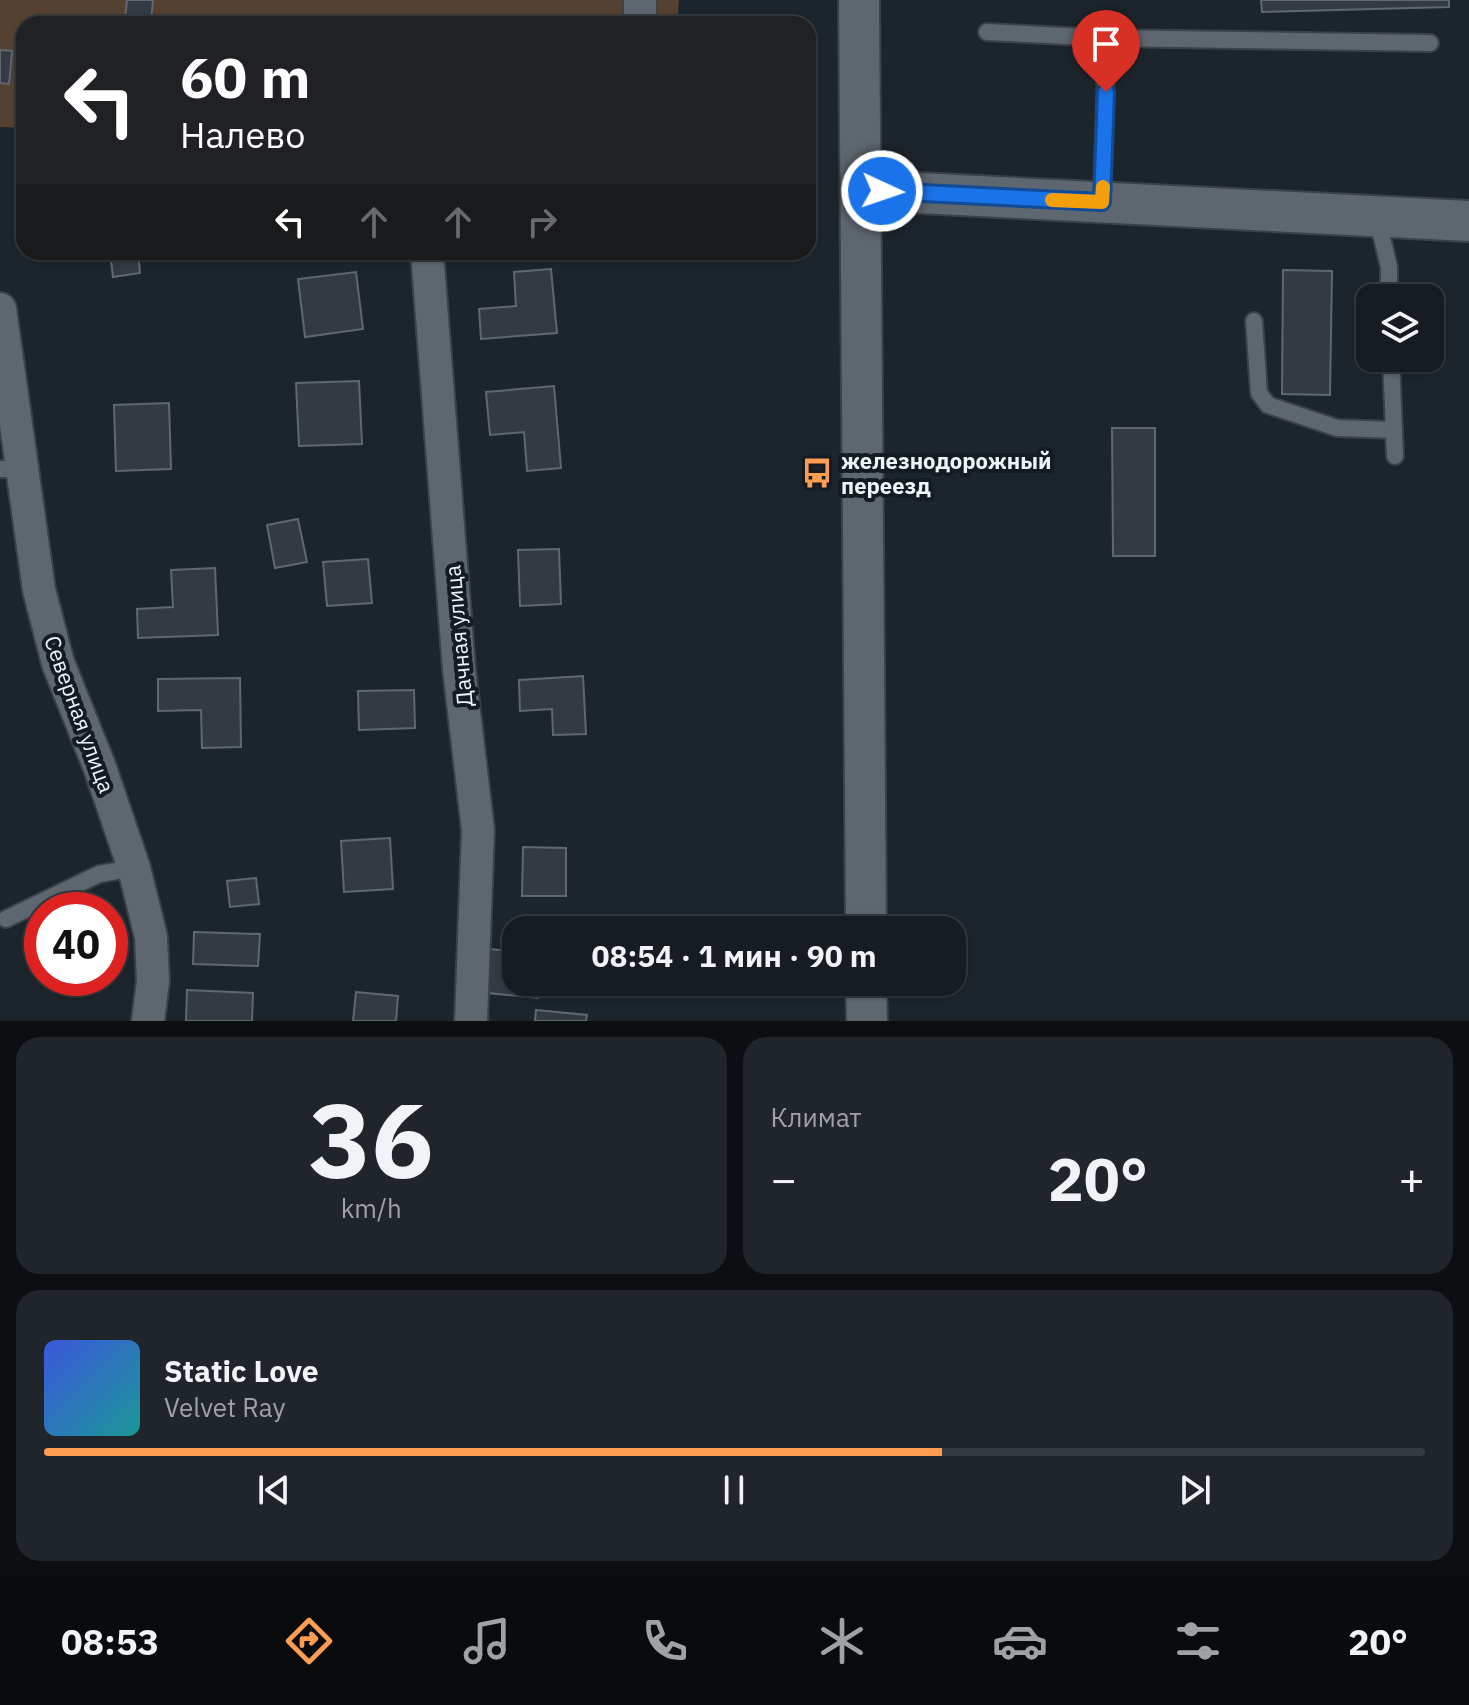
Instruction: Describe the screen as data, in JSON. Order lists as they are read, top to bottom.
{
  "streets": {
    "street": ["Дачная улица", "Северная улица"]
  },
  "places": {
    "bus stop": ["железнодорожный переезд"]
  },
  "page": {
    "turn": ["60 m", "Налево"],
    "limit": "40",
    "trip": "08:54 · 1 мин · 90 m",
    "tile": [
      ["36", "km/h"],
      "Климат"
    ],
    "heat": ["−", "20°", "+"],
    "song": ["Static Love", "Velvet Ray"],
    "tabs": ["08:53", "20°"]
  }
}
